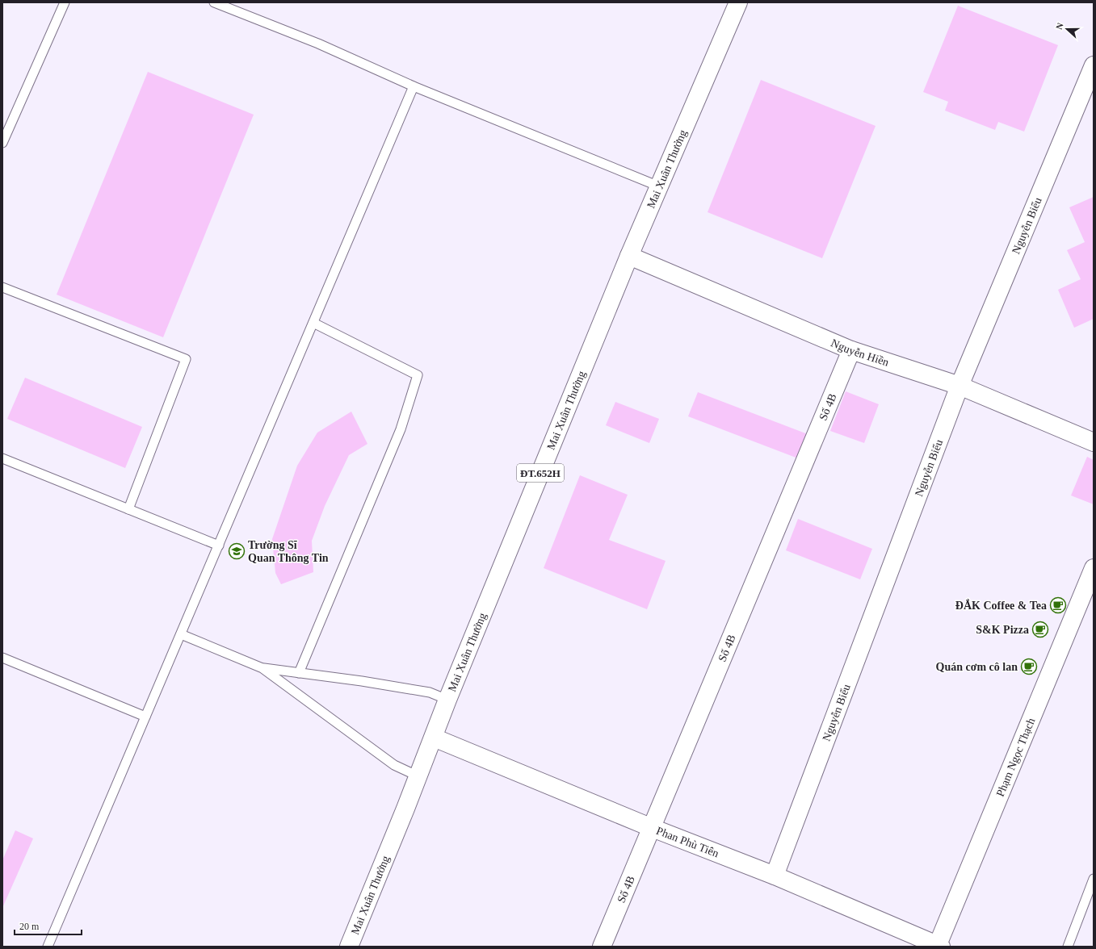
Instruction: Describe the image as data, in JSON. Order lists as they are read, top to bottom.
{
  "streets": {
    "street": [
      "Mai Xuân Thưởng",
      "Nguyễn Biểu",
      "Nguyễn Hiền",
      "Số 4B",
      "ĐT.652H",
      "Phạm Ngọc Thạch",
      "Phan Phù Tiên"
    ]
  },
  "crossings": [
    ["Mai Xuân Thưởng", "Nguyễn Hiền"],
    ["Mai Xuân Thưởng", "Phan Phù Tiên"],
    ["Nguyễn Biểu", "Nguyễn Hiền"],
    ["Nguyễn Biểu", "Phan Phù Tiên"],
    ["Nguyễn Hiền", "Số 4B"],
    ["Số 4B", "Phan Phù Tiên"],
    ["Phạm Ngọc Thạch", "Phan Phù Tiên"]
  ],
  "places": {
    "school or university": ["Trường Sĩ Quan Thông Tin"],
    "cafe": ["ĐẮK Coffee & Tea", "S&K Pizza", "Quán cơm cô lan"]
  },
  "scale_bar": "20 m",
  "north": "left"
}
